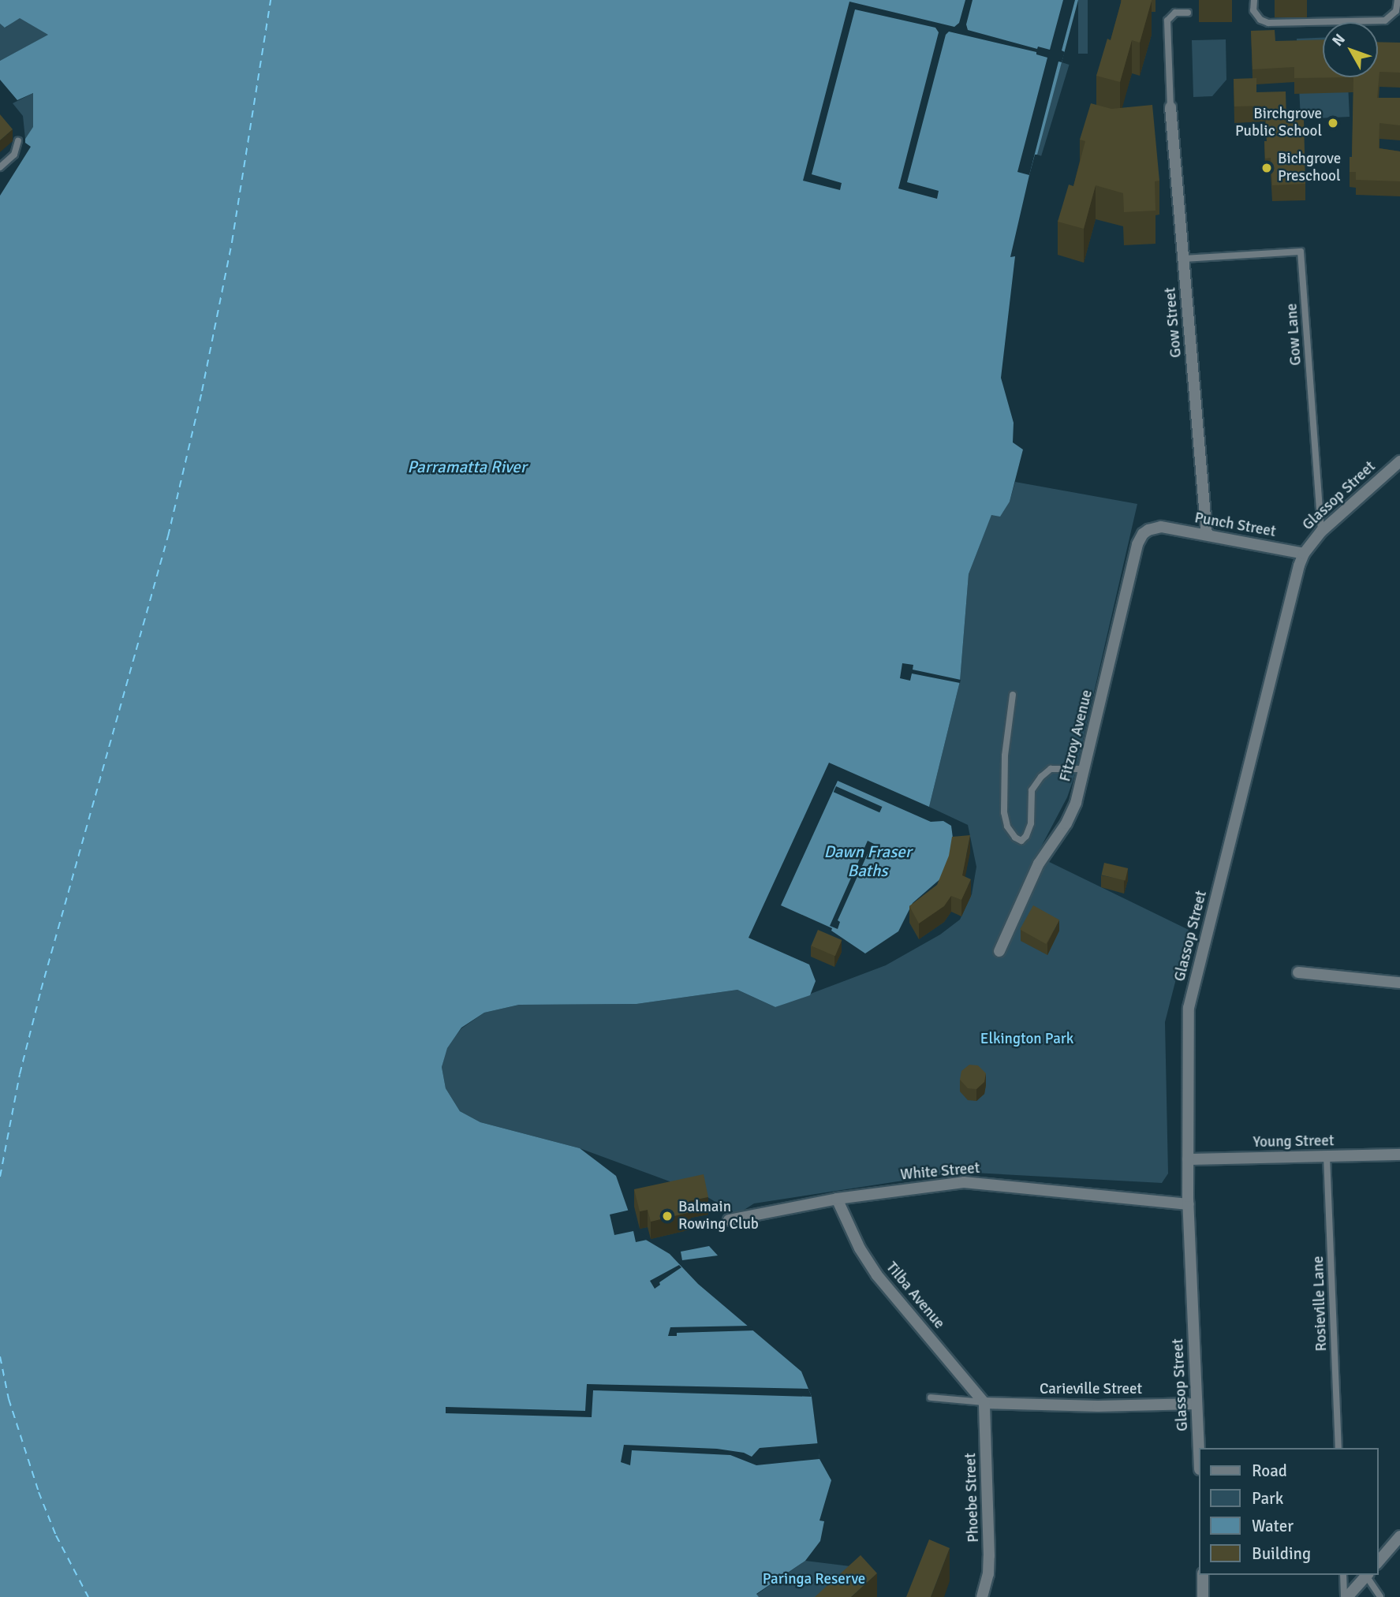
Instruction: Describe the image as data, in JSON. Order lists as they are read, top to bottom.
{
  "streets": {
    "street": [
      "Gow Street",
      "Glassop Street",
      "Punch Street",
      "Fitzroy Avenue",
      "Young Street",
      "White Street",
      "Tilba Avenue",
      "Carieville Street",
      "Phoebe Street"
    ],
    "lane": ["Gow Lane", "Rosieville Lane"]
  },
  "crossings": [
    ["Gow Street", "Gow Lane"],
    ["Gow Street", "Punch Street"],
    ["Gow Lane", "Glassop Street"],
    ["Glassop Street", "Punch Street"],
    ["Glassop Street", "Young Street"],
    ["Glassop Street", "White Street"],
    ["Glassop Street", "Carieville Street"],
    ["Punch Street", "Fitzroy Avenue"],
    ["Young Street", "Rosieville Lane"],
    ["White Street", "Tilba Avenue"],
    ["Tilba Avenue", "Carieville Street"],
    ["Tilba Avenue", "Phoebe Street"],
    ["Carieville Street", "Phoebe Street"]
  ],
  "water": ["Parramatta River", "Dawn Fraser Baths"],
  "parks": ["Elkington Park", "Paringa Reserve"],
  "places": ["Birchgrove Public School", "Bichgrove Preschool", "Balmain Rowing Club"],
  "legend": [
    "Road",
    "Park",
    "Water",
    "Building"
  ],
  "north": "top left"
}
